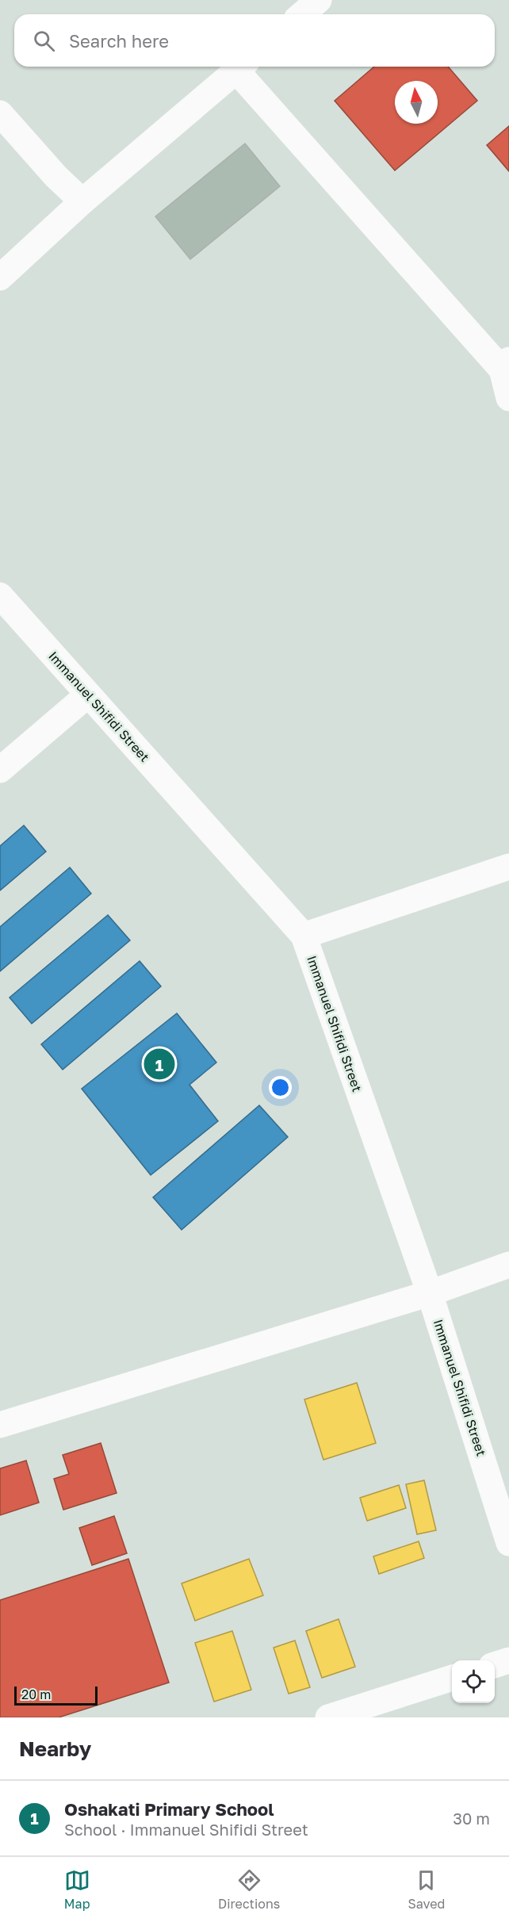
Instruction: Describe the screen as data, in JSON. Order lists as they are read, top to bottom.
{
  "streets": {
    "street": ["Immanuel Shifidi Street"]
  },
  "scale_bar": "20 m",
  "north": "top",
  "page": {
    "search": "Search here",
    "pins": "1",
    "scale": "20 m",
    "heading": "Nearby",
    "list": [
      {
        "mark": "1",
        "name": "Oshakati Primary School",
        "note": "School · Immanuel Shifidi Street",
        "value": "30 m"
      }
    ],
    "nav": ["Map", "Directions", "Saved"]
  }
}
